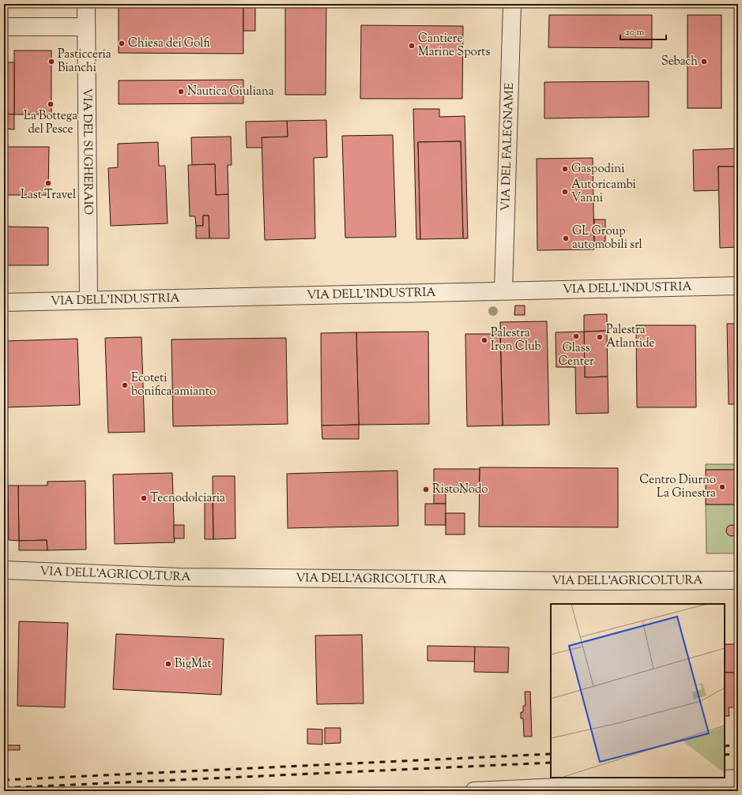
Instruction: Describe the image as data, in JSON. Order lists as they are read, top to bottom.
{
  "streets": {
    "street": [
      "VIA DEL FALEGNAME",
      "VIA DEL SUGHERAIO",
      "VIA DELL'INDUSTRIA",
      "VIA DELL'AGRICOLTURA"
    ]
  },
  "crossings": [
    ["VIA DEL FALEGNAME", "VIA DELL'INDUSTRIA"],
    ["VIA DEL SUGHERAIO", "VIA DELL'INDUSTRIA"]
  ],
  "places": [
    "Chiesa dei Golfi",
    "Cantiere Marine Sports",
    "Pasticceria Bianchi",
    "Sebach",
    "Nautica Giuliana",
    "La Bottega del Pesce",
    "Gaspodini",
    "Last Travel",
    "Autoricambi Vanni",
    "GL Group automobili srl",
    "Glass Center",
    "Palestra Atlantide",
    "Palestra Iron Club",
    "Ecoteti bonifica amianto",
    "Centro Diurno La Ginestra",
    "RistoNodo",
    "Tecnodolciaria",
    "BigMat"
  ],
  "scale_bar": "20 m"
}
